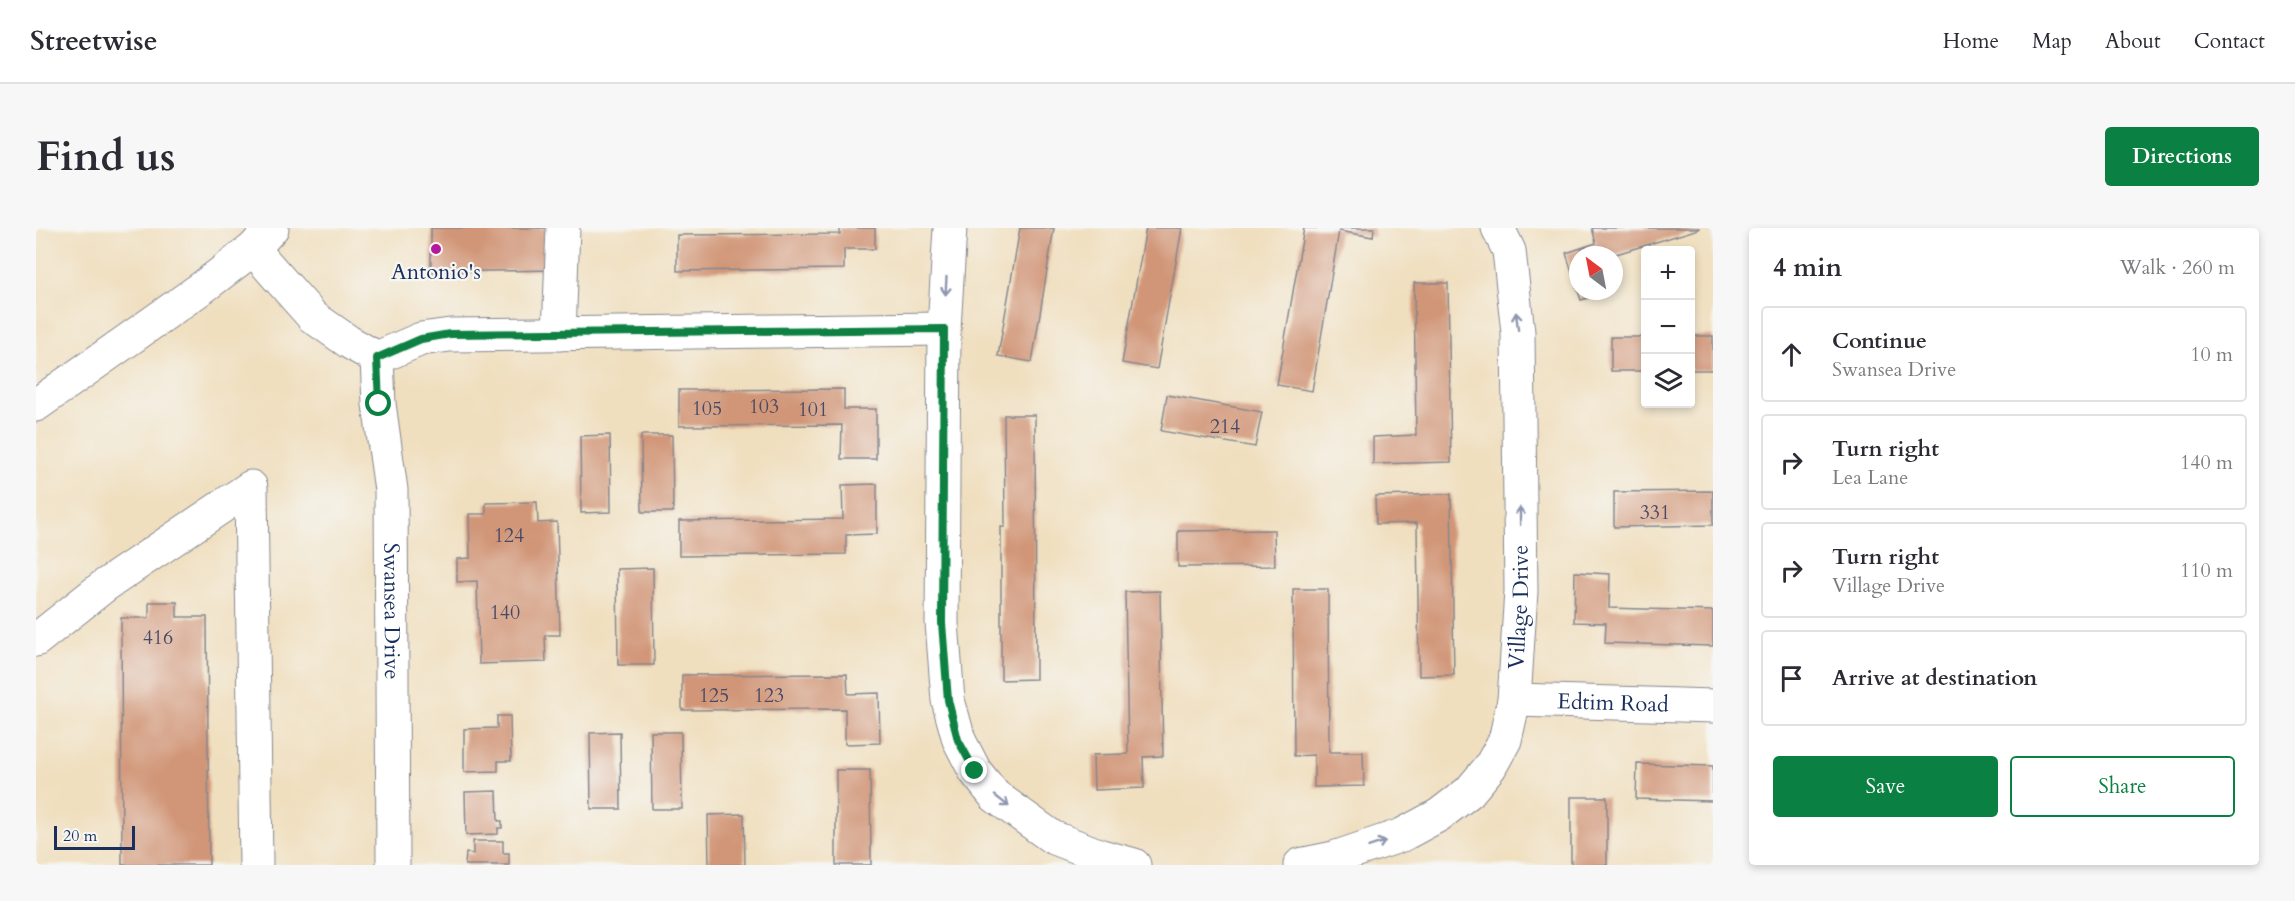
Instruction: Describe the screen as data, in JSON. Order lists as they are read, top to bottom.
{
  "streets": {
    "street": ["Village Drive", "Swansea Drive", "Edtim Road"]
  },
  "crossings": [
    ["Village Drive", "Edtim Road"]
  ],
  "one_way": ["Village Drive"],
  "places": ["Antonio's"],
  "house_numbers": [
    "103",
    "105",
    "101",
    "214",
    "331",
    "124",
    "140",
    "416",
    "125",
    "123"
  ],
  "scale_bar": "20 m",
  "north": "top left",
  "page": {
    "header": "Streetwise",
    "nav": [
      "Home",
      "Map",
      "About",
      "Contact"
    ],
    "buttons": [
      "Directions",
      ["Save", "Share"]
    ],
    "title": "Find us",
    "heading": ["4 min", "Walk · 260 m"],
    "map_buttons": ["+", "−"],
    "list": [
      ["Continue", "Swansea Drive", "10 m"],
      ["Turn right", "Lea Lane", "140 m"],
      ["Turn right", "Village Drive", "110 m"],
      "Arrive at destination"
    ],
    "scale": "20 m"
  }
}
